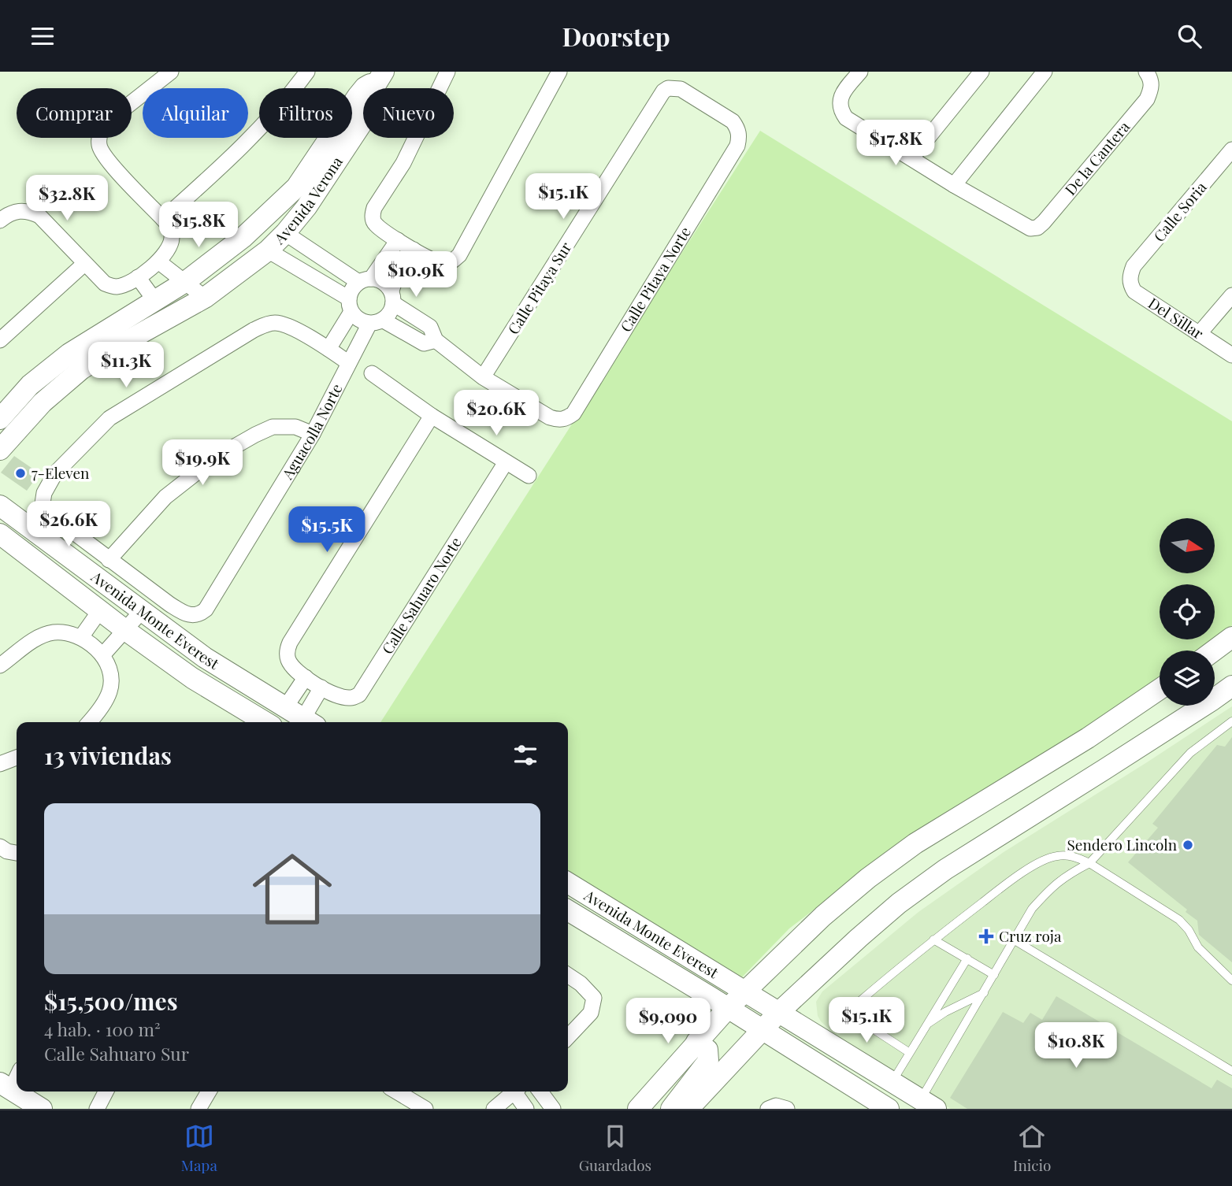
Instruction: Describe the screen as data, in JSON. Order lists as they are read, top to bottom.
{
  "streets": {
    "street": [
      "De la Cantera",
      "Avenida Verona",
      "Calle Soria",
      "Calle Pitaya Norte",
      "Calle Pitaya Sur",
      "Del Sillar",
      "Aguacolla Norte",
      "Calle Sahuaro Norte",
      "Avenida Monte Everest"
    ]
  },
  "crossings": [
    ["Calle Soria", "Del Sillar"],
    ["Calle Pitaya Norte", "Calle Pitaya Sur"]
  ],
  "places": {
    "other": ["7-Eleven", "Sendero Lincoln"],
    "health": ["Cruz roja"]
  },
  "north": "right",
  "page": {
    "header": "Doorstep",
    "chip": [
      "Comprar",
      "Alquilar",
      "Filtros",
      "Nuevo"
    ],
    "price": [
      "$17.8K",
      "$15.1K",
      "$32.8K",
      "$15.8K",
      "$10.9K",
      "$11.3K",
      "$20.6K",
      "$19.9K",
      "$26.6K",
      "$15.5K",
      "$15.1K",
      "$9,090",
      "$10.8K"
    ],
    "heading": "13 viviendas",
    "list": [
      {
        "name": "$15,500/mes",
        "note": "4 hab. · 100 m² · Calle Sahuaro Sur"
      }
    ],
    "tabs": ["Mapa", "Guardados", "Inicio"]
  }
}
